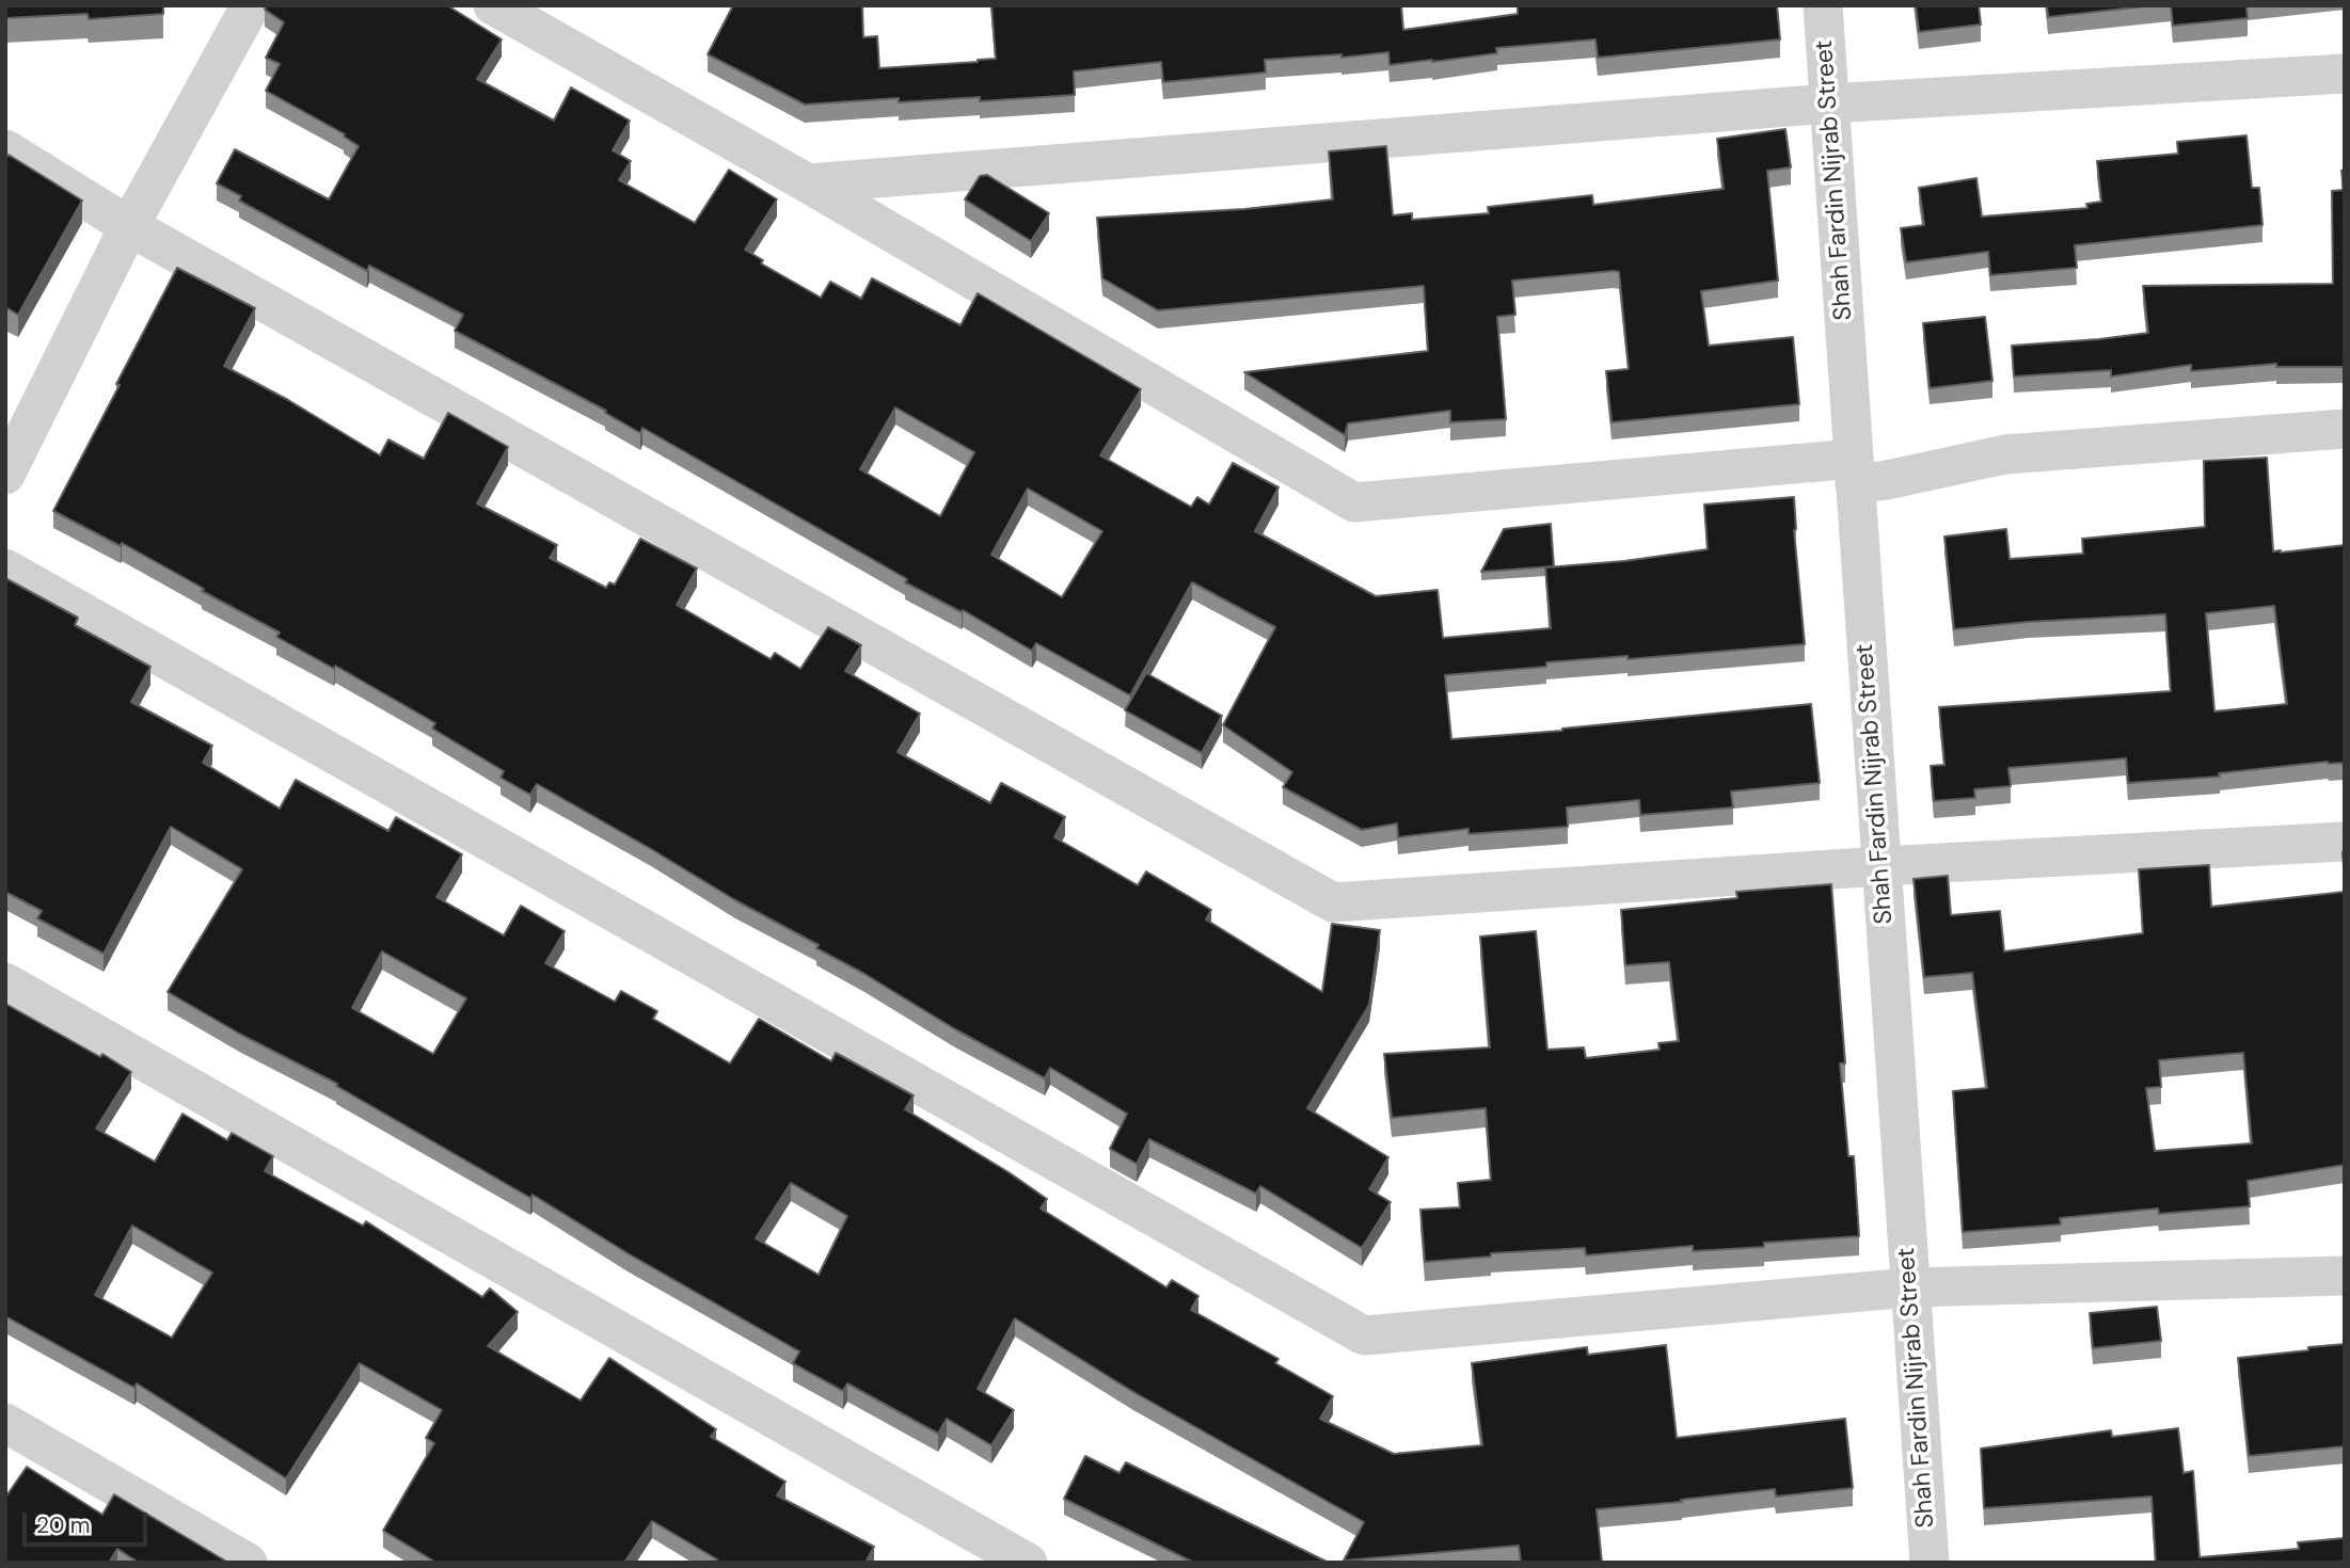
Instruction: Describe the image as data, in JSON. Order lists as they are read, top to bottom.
{
  "streets": {
    "street": ["Shah Fardin Nijrab Street"]
  },
  "scale_bar": "20 m"
}
